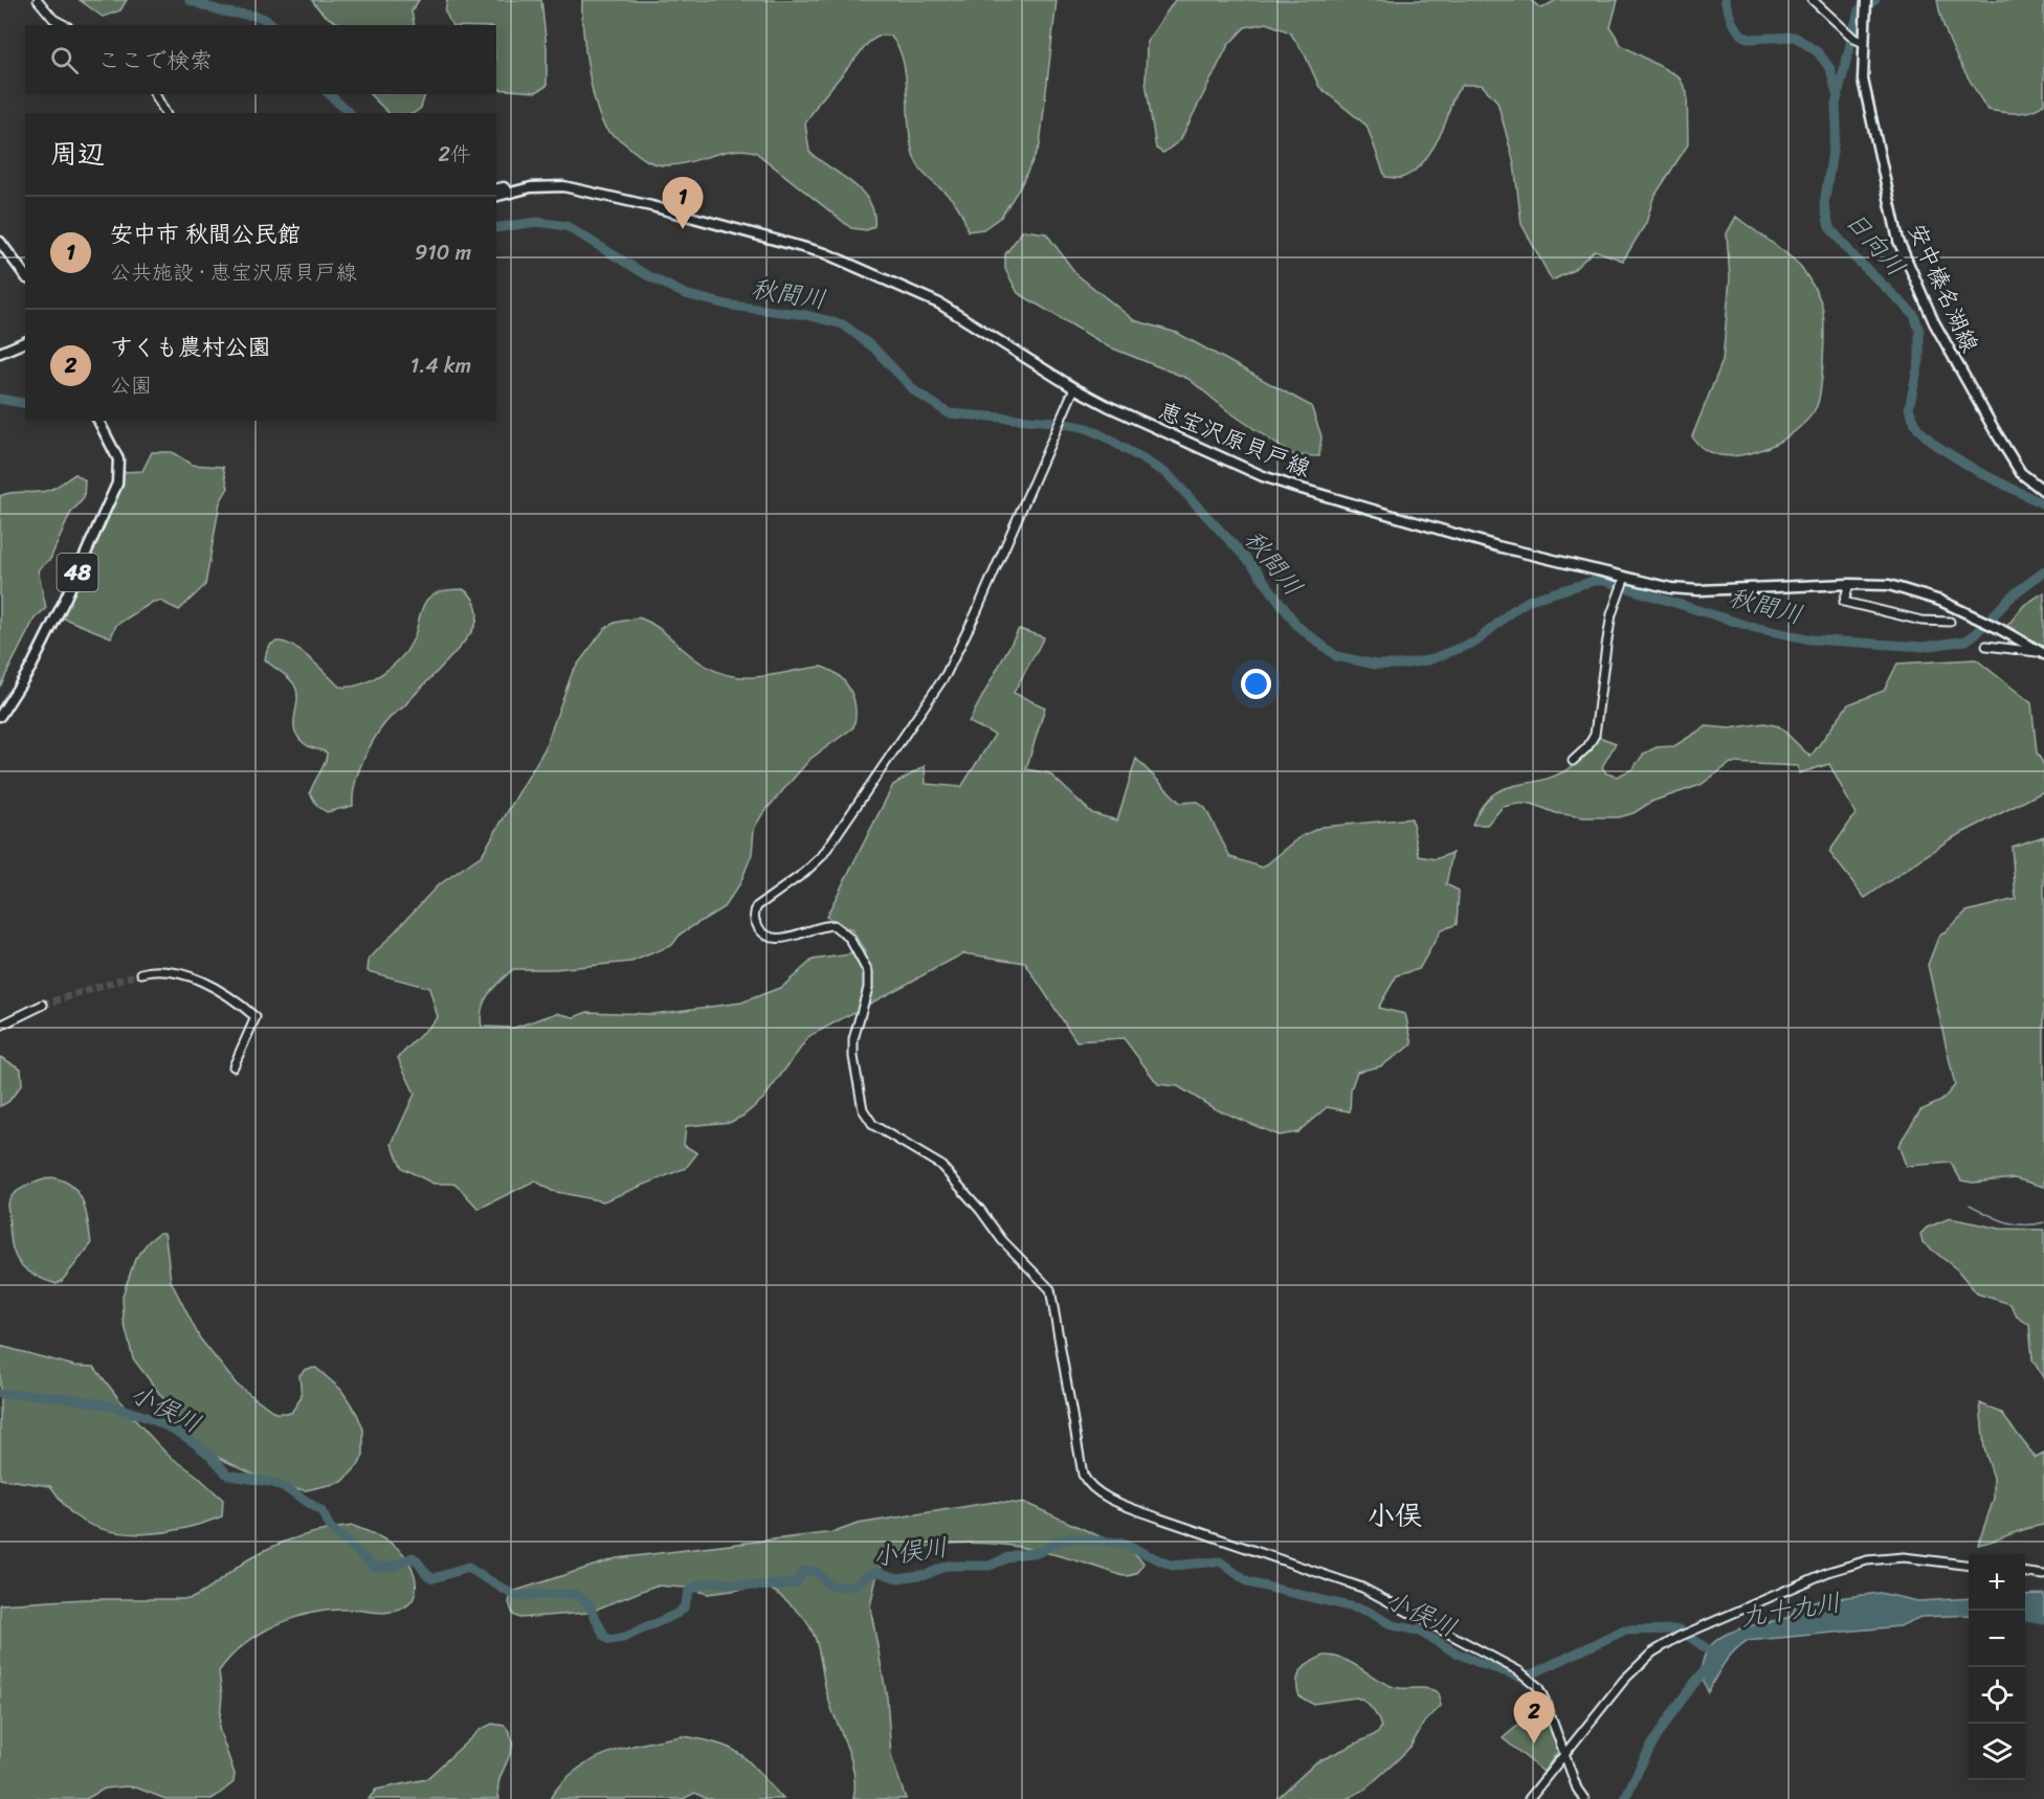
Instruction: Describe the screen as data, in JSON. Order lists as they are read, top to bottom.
{
  "streets": {
    "main road": ["安中榛名湖線", "恵宝沢原貝戸線", "48"]
  },
  "districts": ["小俣"],
  "water": [
    "日向川",
    "秋間川",
    "小俣川",
    "九十九川"
  ],
  "page": {
    "search": "ここで検索",
    "heading": ["周辺", "2件"],
    "pins": ["1", "2"],
    "list": [
      {
        "mark": "1",
        "name": "安中市 秋間公民館",
        "note": "公共施設 · 恵宝沢原貝戸線",
        "value": "910 m"
      },
      {
        "mark": "2",
        "name": "すくも農村公園",
        "note": "公園",
        "value": "1.4 km"
      }
    ],
    "map_buttons": ["+", "−"]
  }
}
